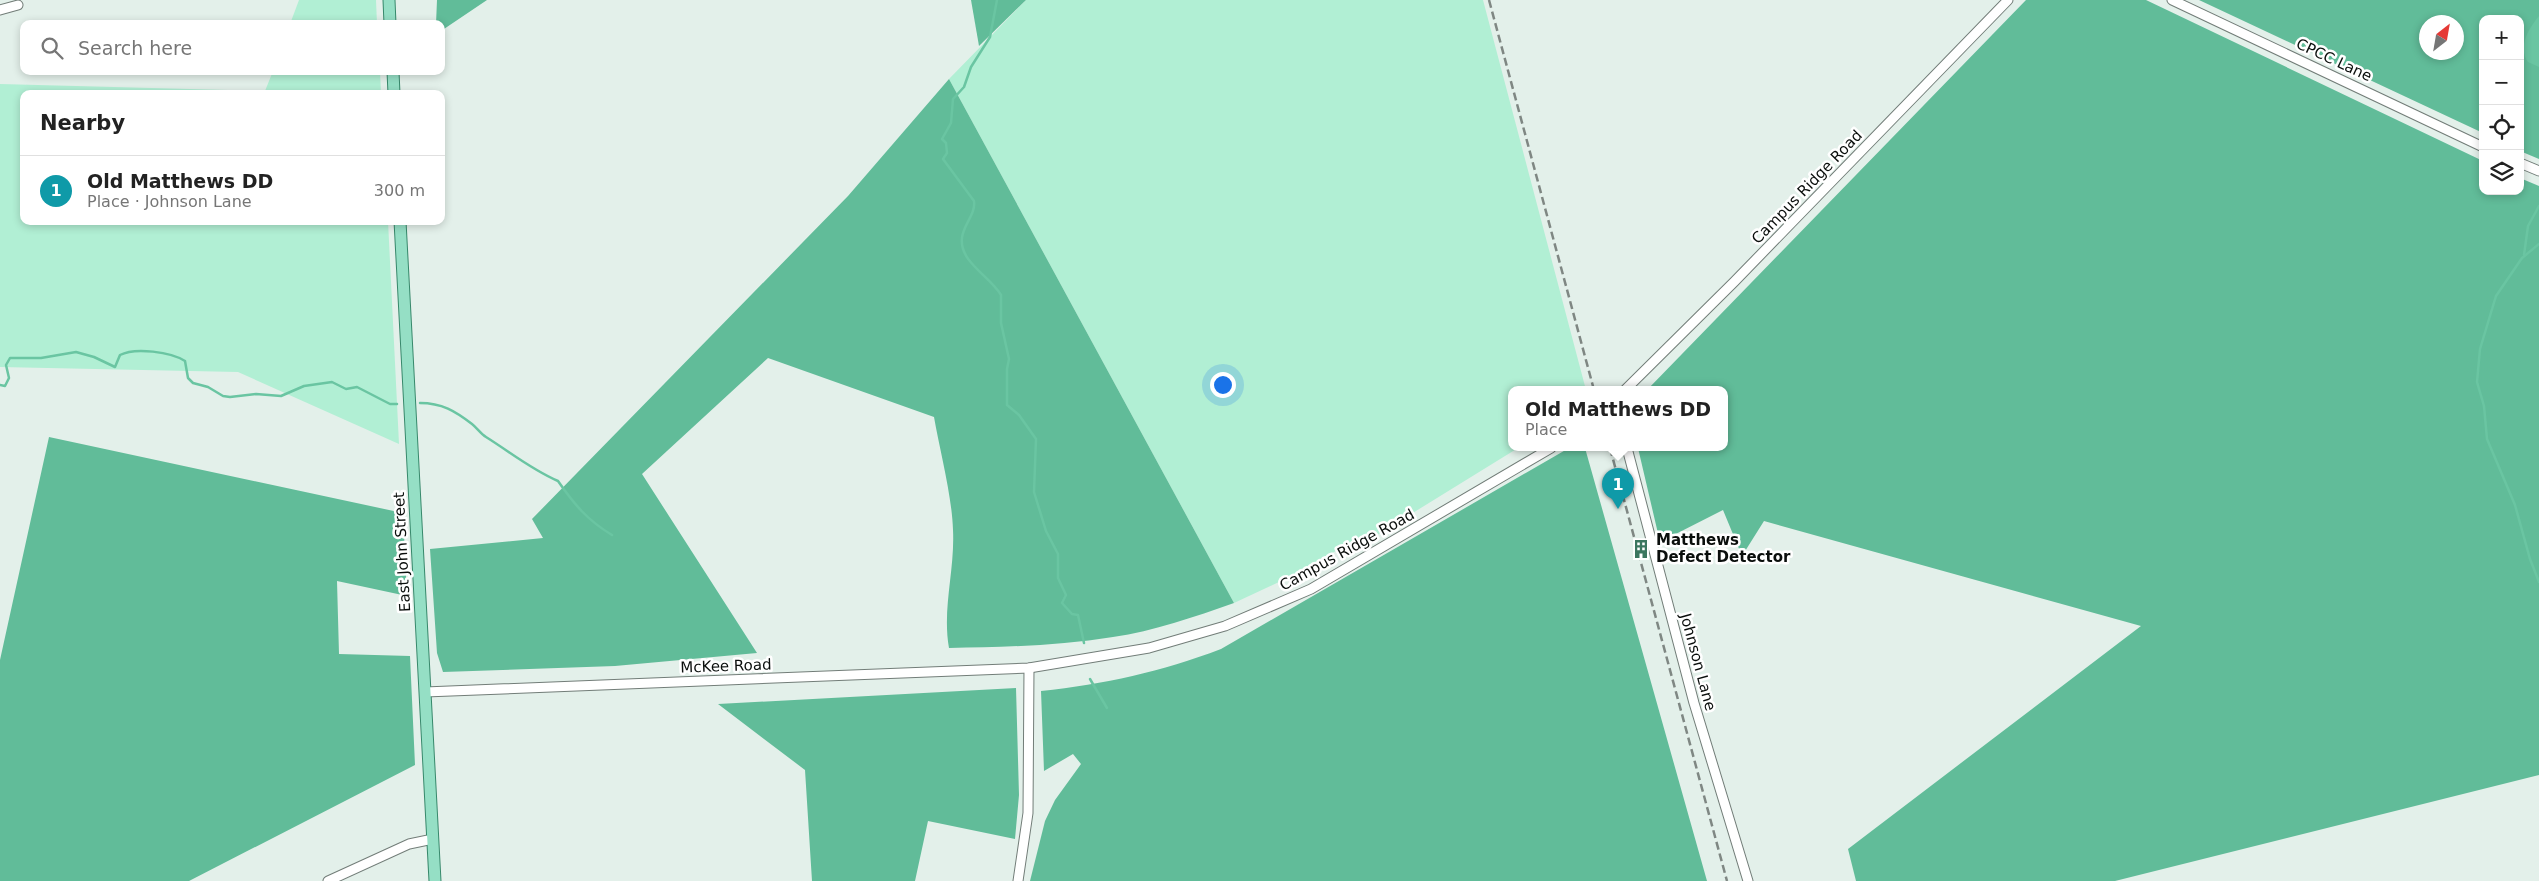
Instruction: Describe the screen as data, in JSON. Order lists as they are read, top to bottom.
{
  "streets": {
    "main road": ["East John Street"],
    "street": [
      "CPCC Lane",
      "Campus Ridge Road",
      "Johnson Lane",
      "McKee Road"
    ]
  },
  "crossings": [
    ["Campus Ridge Road", "McKee Road"],
    ["East John Street", "McKee Road"]
  ],
  "places": {
    "building": ["Matthews Defect Detector"]
  },
  "north": "top right",
  "page": {
    "map_buttons": ["+", "−"],
    "search": "Search here",
    "heading": "Nearby",
    "list": [
      {
        "mark": "1",
        "name": "Old Matthews DD",
        "note": "Place · Johnson Lane",
        "value": "300 m"
      }
    ],
    "popup": ["Old Matthews DD", "Place"],
    "pins": "1"
  }
}
